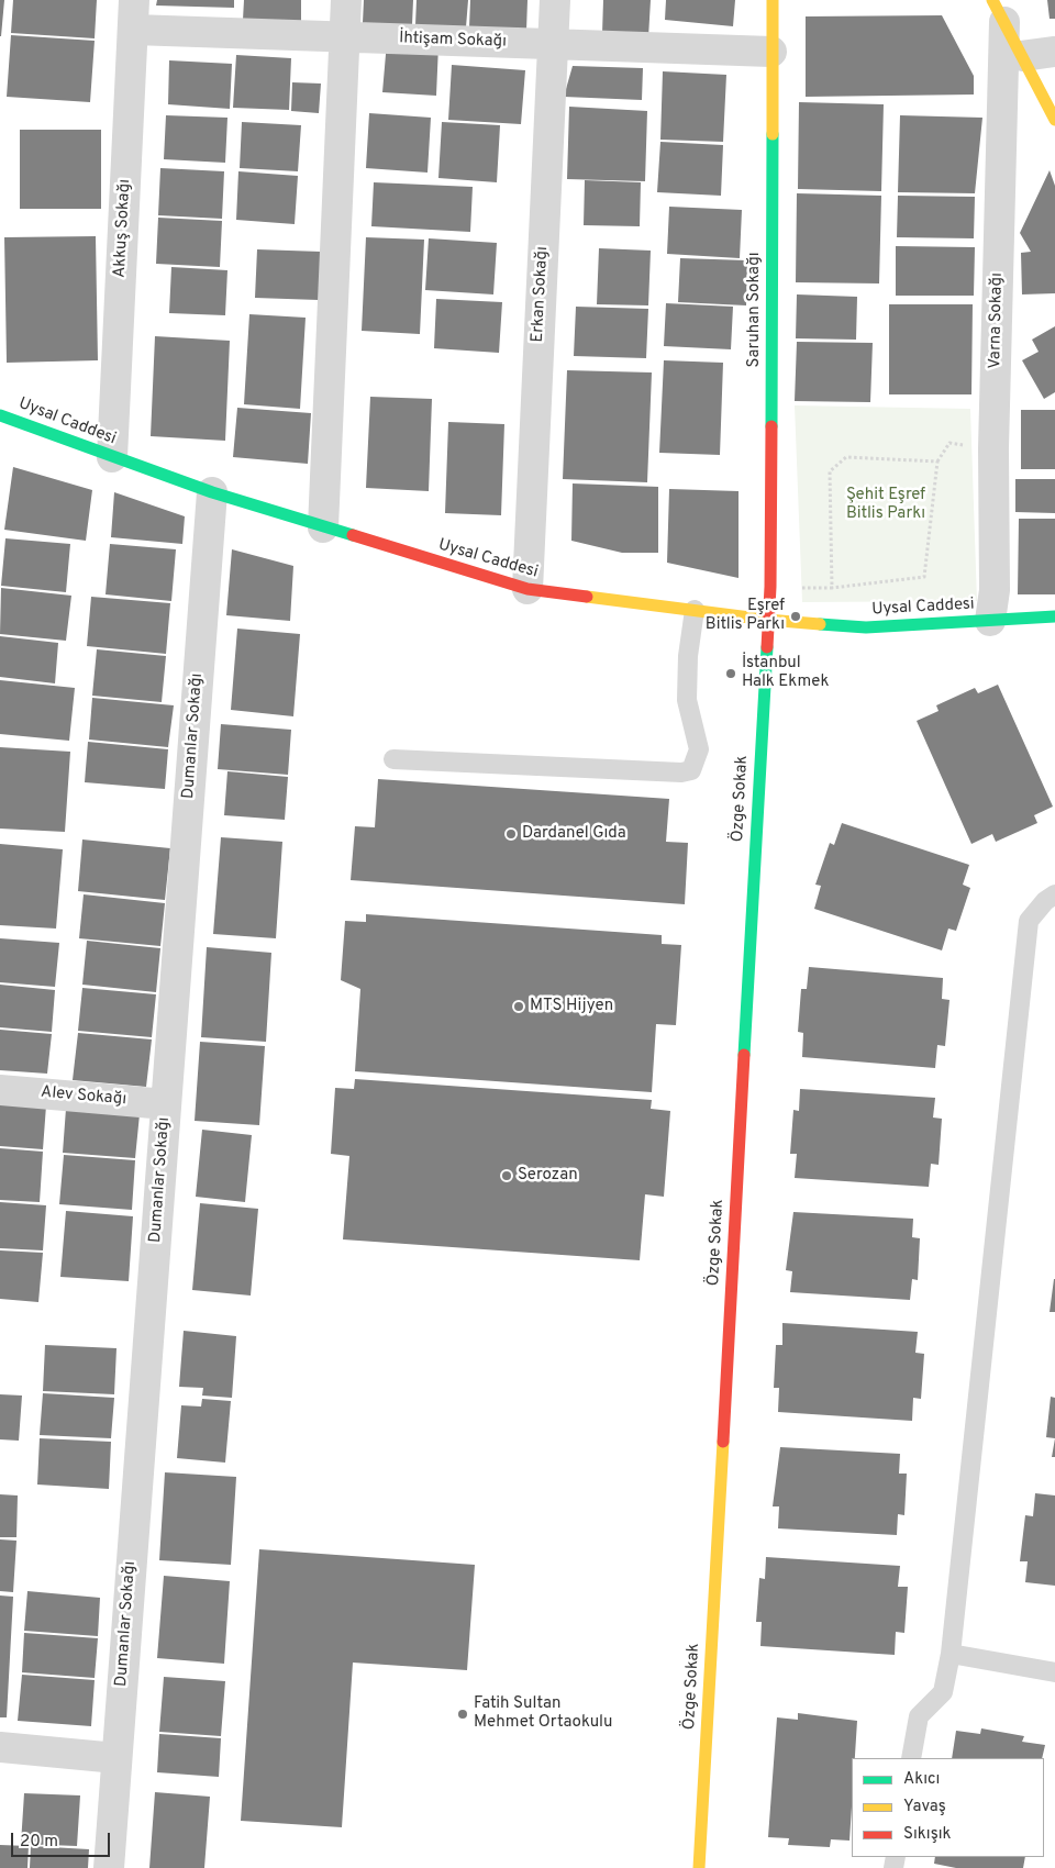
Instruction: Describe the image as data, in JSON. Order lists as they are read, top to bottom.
{
  "streets": {
    "street": [
      "İhtişam Sokağı",
      "Akkuş Sokağı",
      "Erkan Sokağı",
      "Saruhan Sokağı",
      "Varna Sokağı",
      "Uysal Caddesi",
      "Dumanlar Sokağı",
      "Özge Sokak",
      "Alev Sokağı"
    ]
  },
  "crossings": [
    ["İhtişam Sokağı", "Akkuş Sokağı"],
    ["İhtişam Sokağı", "Erkan Sokağı"],
    ["İhtişam Sokağı", "Saruhan Sokağı"],
    ["Akkuş Sokağı", "Uysal Caddesi"],
    ["Erkan Sokağı", "Uysal Caddesi"],
    ["Saruhan Sokağı", "Uysal Caddesi"],
    ["Saruhan Sokağı", "Özge Sokak"],
    ["Varna Sokağı", "Uysal Caddesi"],
    ["Uysal Caddesi", "Dumanlar Sokağı"],
    ["Uysal Caddesi", "Özge Sokak"],
    ["Dumanlar Sokağı", "Alev Sokağı"]
  ],
  "parks": ["Şehit Eşref Bitlis Parkı"],
  "places": [
    "Eşref Bitlis Parkı",
    "İstanbul Halk Ekmek",
    "Dardanel Gıda",
    "MTS Hijyen",
    "Serozan",
    "Fatih Sultan Mehmet Ortaokulu"
  ],
  "legend": ["Akıcı", "Yavaş", "Sıkışık"],
  "scale_bar": "20 m"
}
